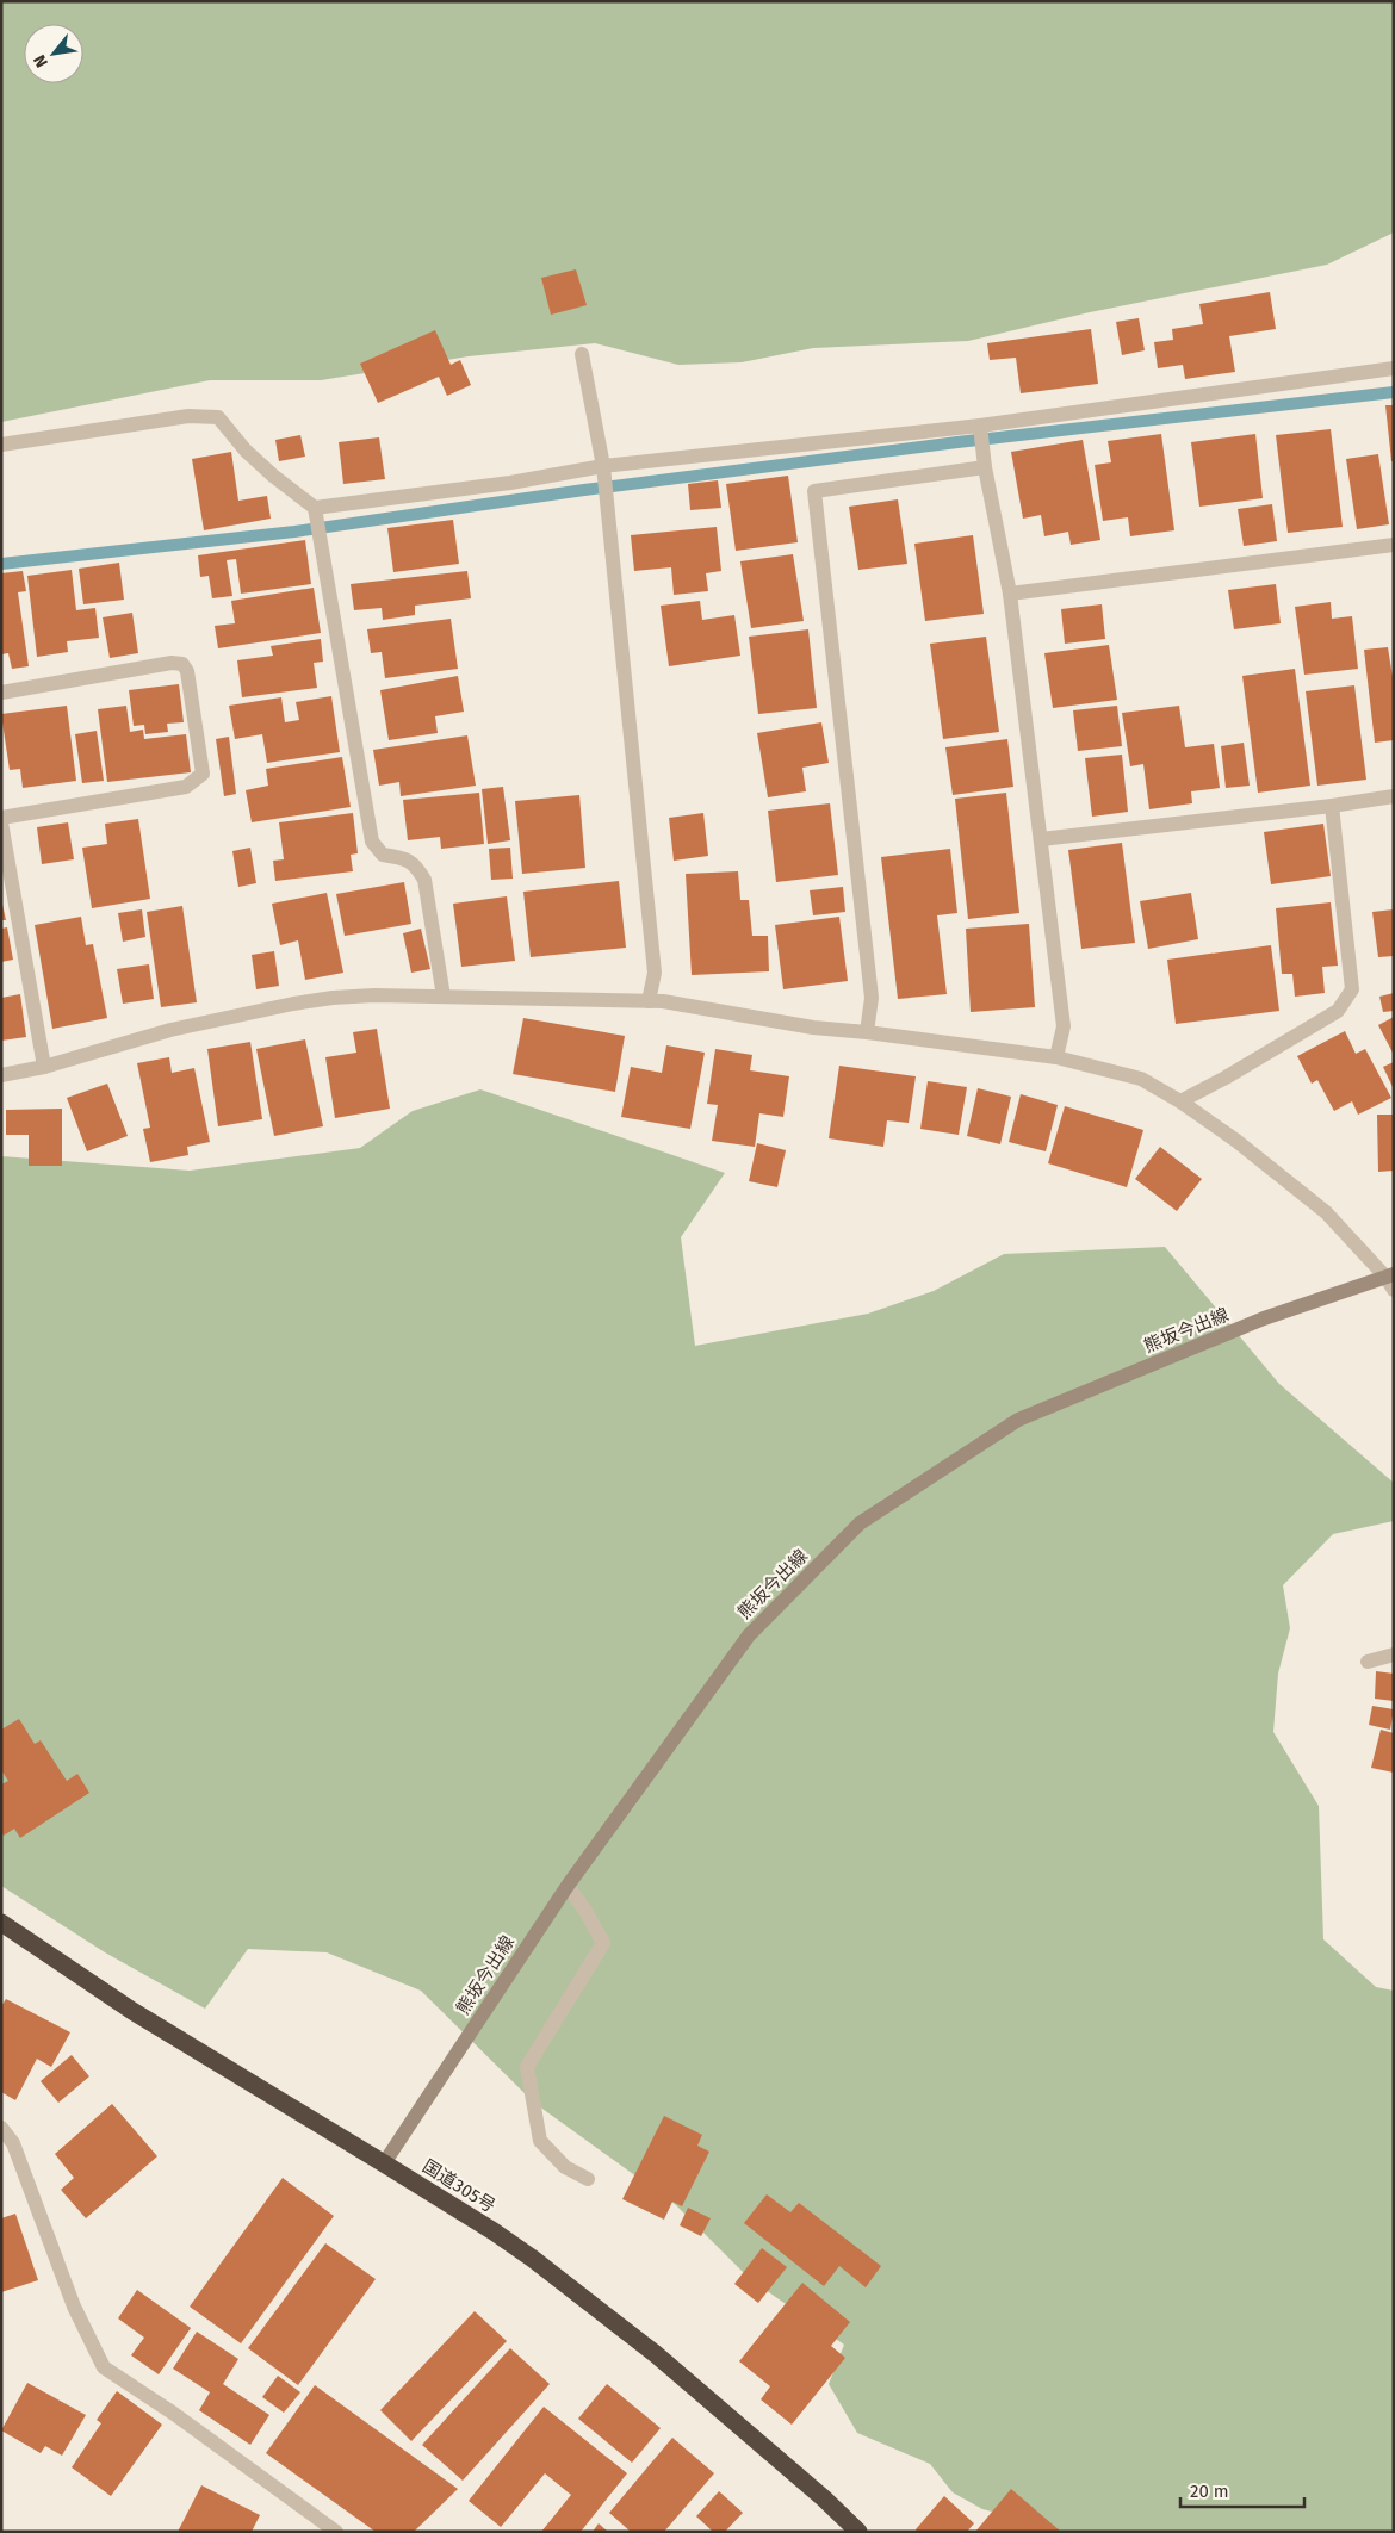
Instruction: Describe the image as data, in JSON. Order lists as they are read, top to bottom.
{
  "streets": {
    "highway": ["国道305号"],
    "main road": ["熊坂今出線"]
  },
  "crossings": [
    ["熊坂今出線", "国道305号"]
  ],
  "scale_bar": "20 m",
  "north": "bottom left"
}
